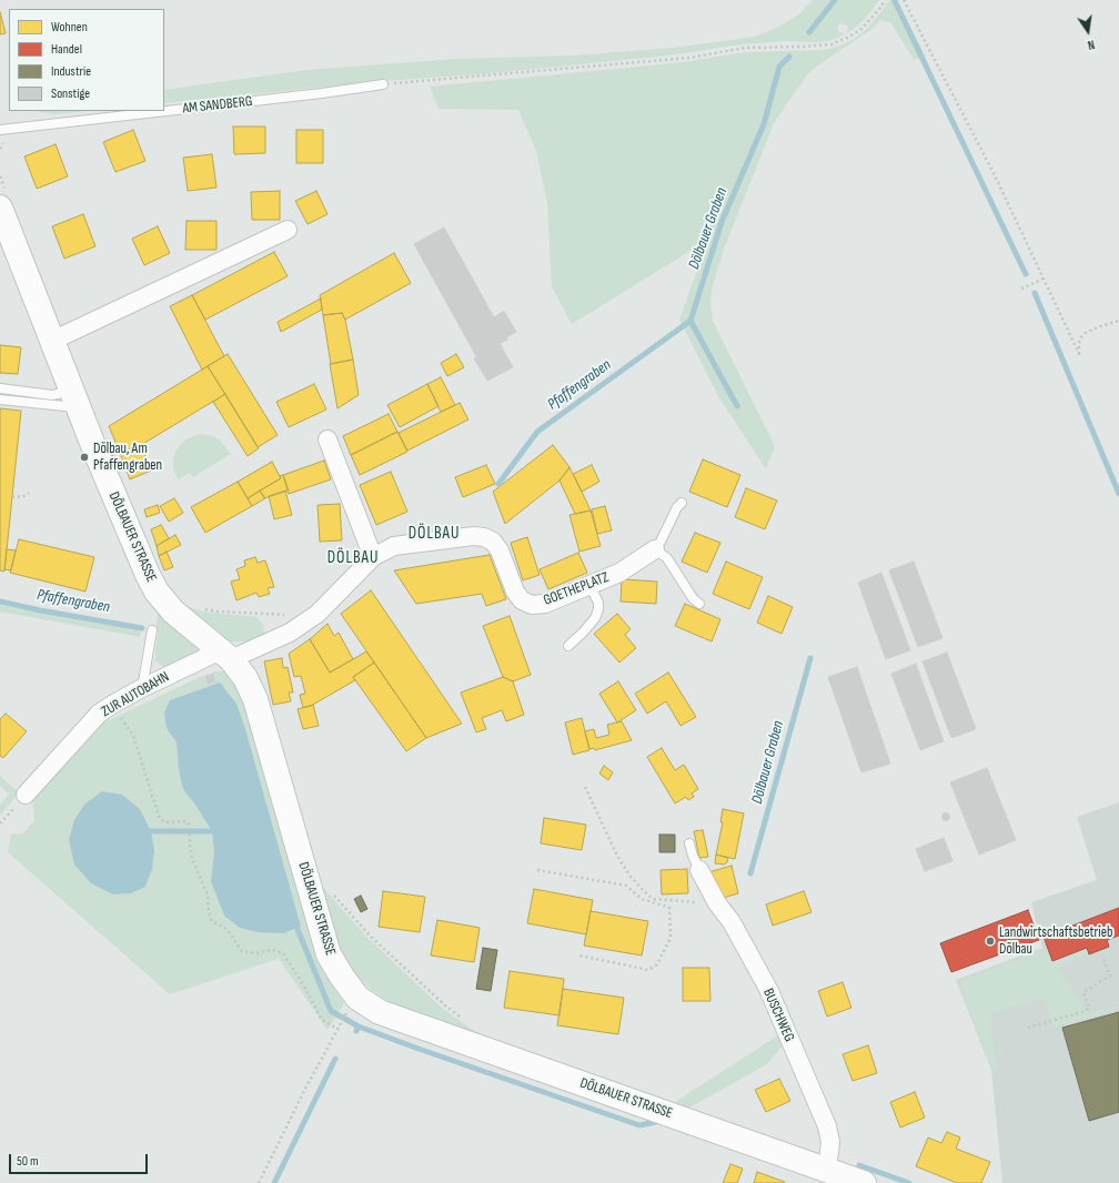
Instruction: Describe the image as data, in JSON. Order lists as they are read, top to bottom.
{
  "streets": {
    "street": [
      "DÖLBAUER STRASSE",
      "GOETHEPLATZ",
      "ZUR AUTOBAHN",
      "BUSCHWEG"
    ],
    "lane": ["AM SANDBERG"]
  },
  "crossings": [
    ["DÖLBAUER STRASSE", "GOETHEPLATZ"],
    ["DÖLBAUER STRASSE", "ZUR AUTOBAHN"],
    ["DÖLBAUER STRASSE", "BUSCHWEG"],
    ["GOETHEPLATZ", "ZUR AUTOBAHN"]
  ],
  "districts": ["DÖLBAU", "DÖLBAU"],
  "water": ["Dölbauer Graben", "Pfaffengraben"],
  "places": ["Dölbau, Am Pfaffengraben", "Landwirtschaftsbetrieb Dölbau"],
  "legend": [
    "Wohnen",
    "Handel",
    "Industrie",
    "Sonstige"
  ],
  "scale_bar": "50 m",
  "north": "bottom"
}
